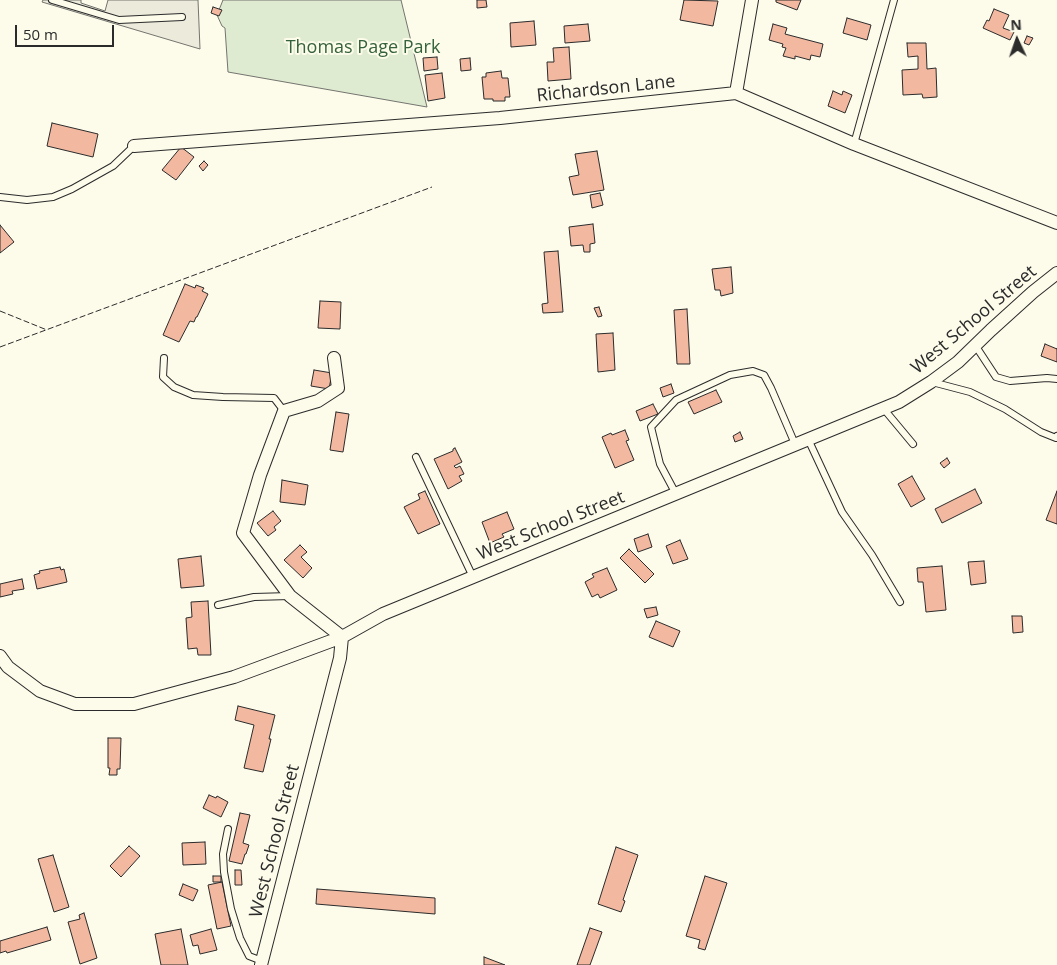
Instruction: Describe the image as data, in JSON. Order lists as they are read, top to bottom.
{
  "streets": {
    "street": ["Richardson Lane", "West School Street"]
  },
  "parks": ["Thomas Page Park"],
  "scale_bar": "50 m",
  "north": "top"
}
